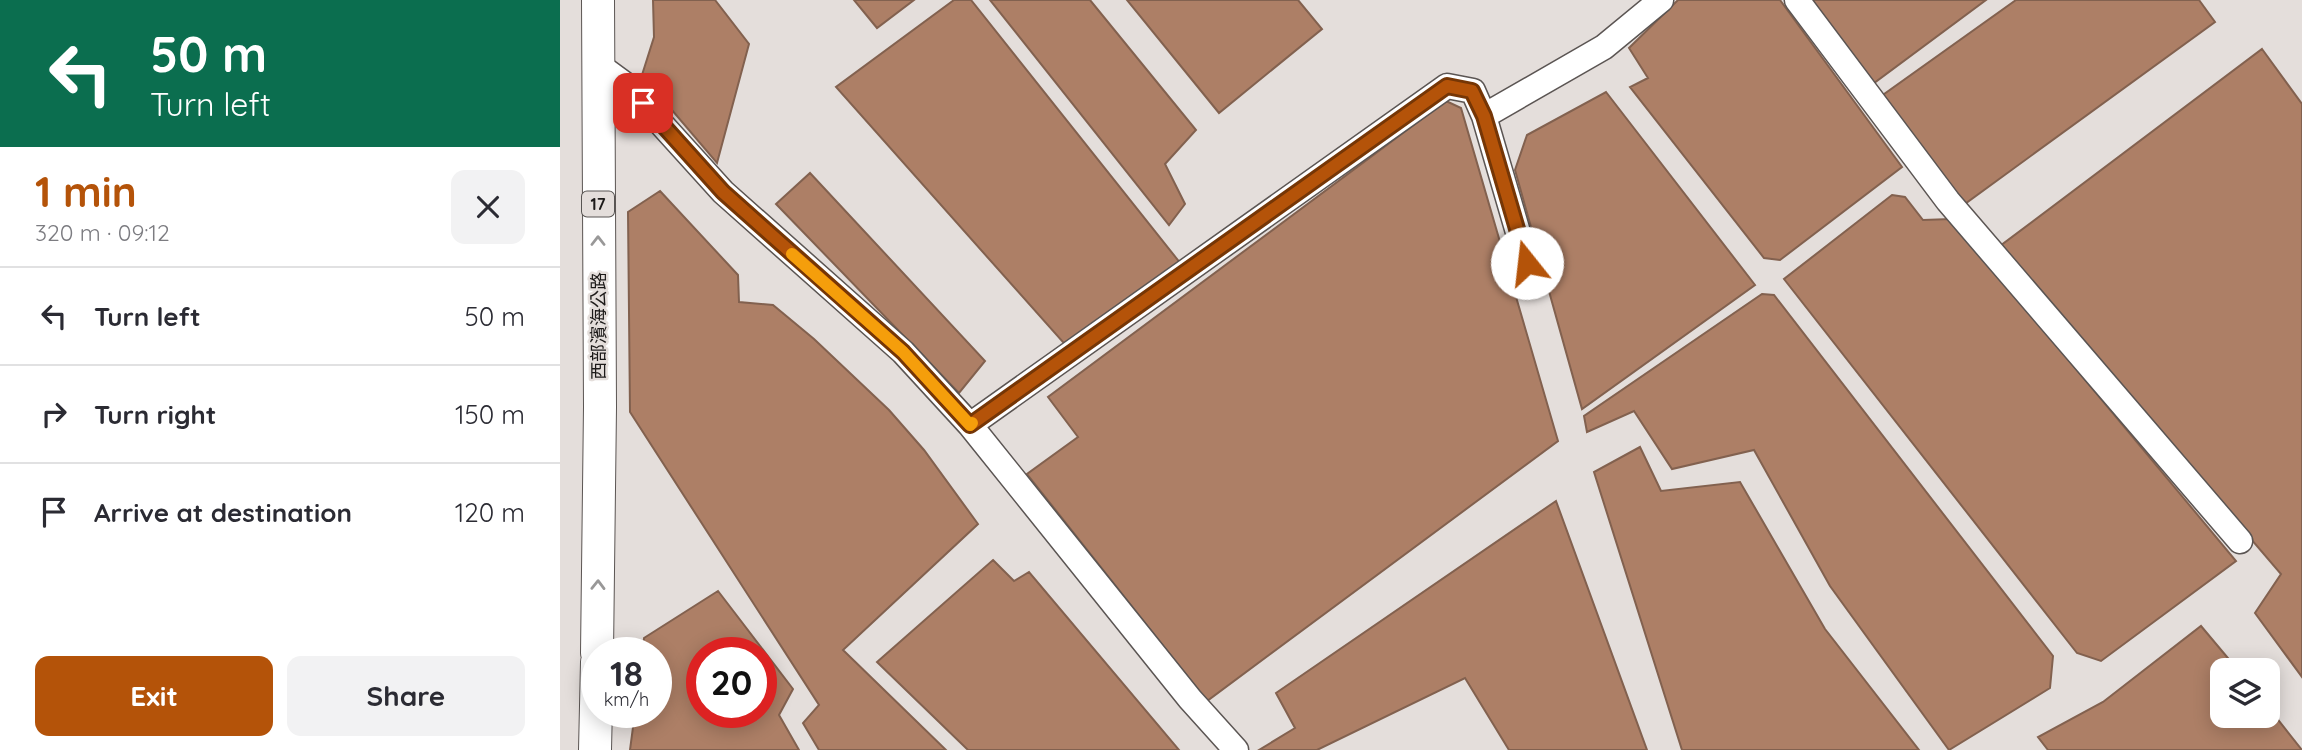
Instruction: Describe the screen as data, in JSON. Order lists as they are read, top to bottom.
{
  "streets": {
    "main road": ["17", "西部濱海公路"]
  },
  "one_way": ["西部濱海公路"],
  "page": {
    "turn": ["50 m", "Turn left"],
    "heading": ["1 min", "320 m · 09:12"],
    "list": [
      {
        "name": "Turn left",
        "value": "50 m"
      },
      {
        "name": "Turn right",
        "value": "150 m"
      },
      {
        "name": "Arrive at destination",
        "value": "120 m"
      }
    ],
    "speed": "18 km/h",
    "limit": "20",
    "buttons": ["Exit", "Share"]
  }
}
